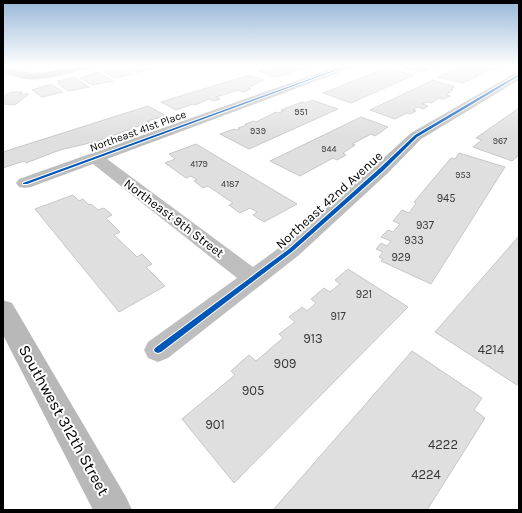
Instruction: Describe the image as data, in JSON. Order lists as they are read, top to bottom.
{
  "streets": {
    "main road": ["Southwest 312th Street"],
    "street": ["Northeast 41st Place", "Northeast 42nd Avenue", "Northeast 9th Street"]
  },
  "crossings": [
    ["Northeast 41st Place", "Northeast 9th Street"],
    ["Northeast 42nd Avenue", "Northeast 9th Street"]
  ],
  "house_numbers": [
    "951",
    "939",
    "967",
    "944",
    "4179",
    "953",
    "4187",
    "945",
    "937",
    "933",
    "929",
    "921",
    "917",
    "913",
    "4214",
    "909",
    "905",
    "901",
    "4222",
    "4224"
  ]
}
